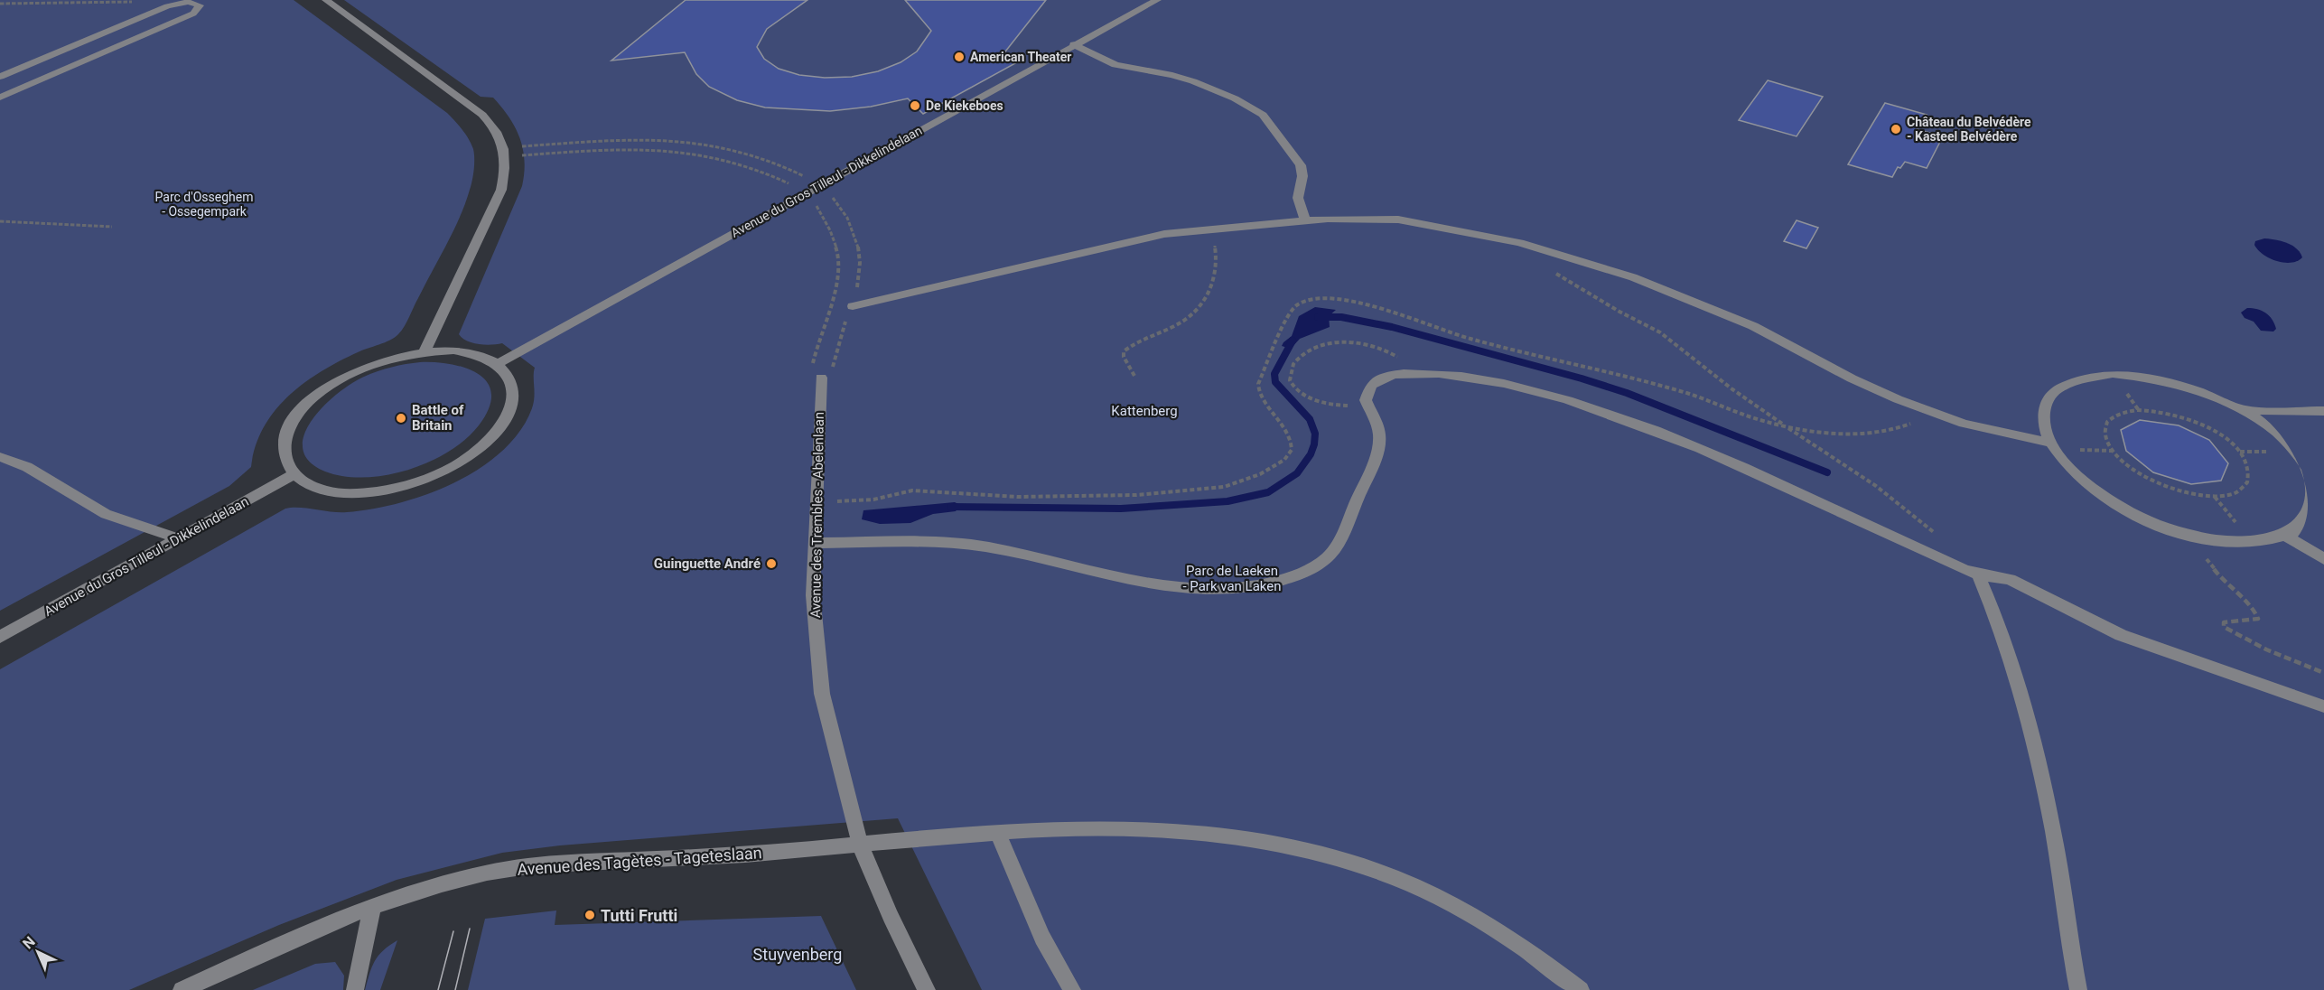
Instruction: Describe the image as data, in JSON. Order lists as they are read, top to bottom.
{
  "streets": {
    "street": ["Avenue du Gros Tilleul - Dikkelindelaan", "Avenue des Trembles - Abelenlaan", "Avenue des Tagètes - Tageteslaan"]
  },
  "crossings": [
    ["Avenue des Trembles - Abelenlaan", "Avenue des Tagètes - Tageteslaan"]
  ],
  "parks": [
    "Parc d'Osseghem - Ossegempark",
    "Kattenberg",
    "Parc de Laeken - Park van Laken",
    "Stuyvenberg"
  ],
  "places": [
    "American Theater",
    "De Kiekeboes",
    "Château du Belvédère - Kasteel Belvédère",
    "Battle of Britain",
    "Guinguette André",
    "Tutti Frutti"
  ],
  "north": "top left"
}
